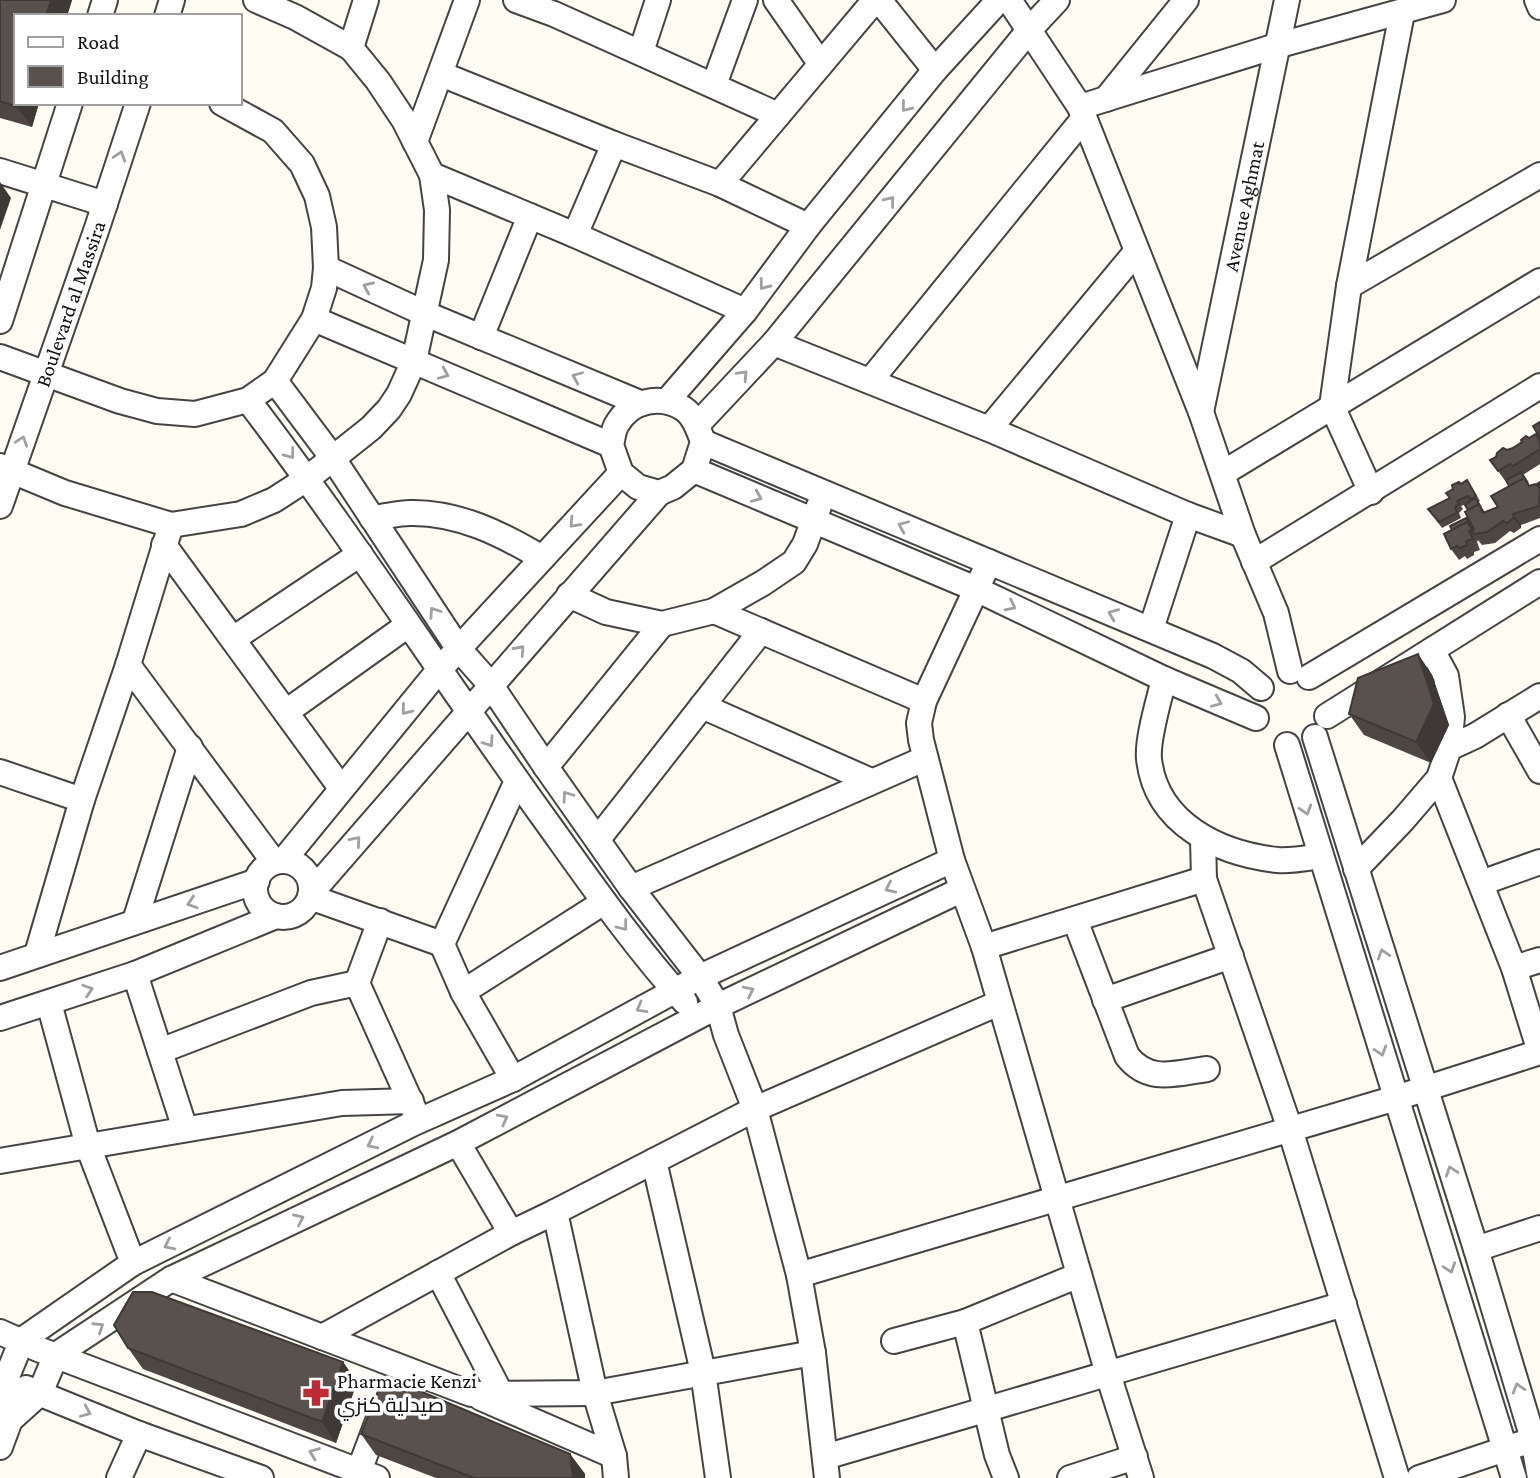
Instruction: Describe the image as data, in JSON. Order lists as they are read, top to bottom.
{
  "streets": {
    "street": ["Avenue Aghmat", "Boulevard al Massira"]
  },
  "places": {
    "pharmacy": ["Pharmacie Kenzi صيدلية كنزي"]
  },
  "legend": ["Road", "Building"]
}
